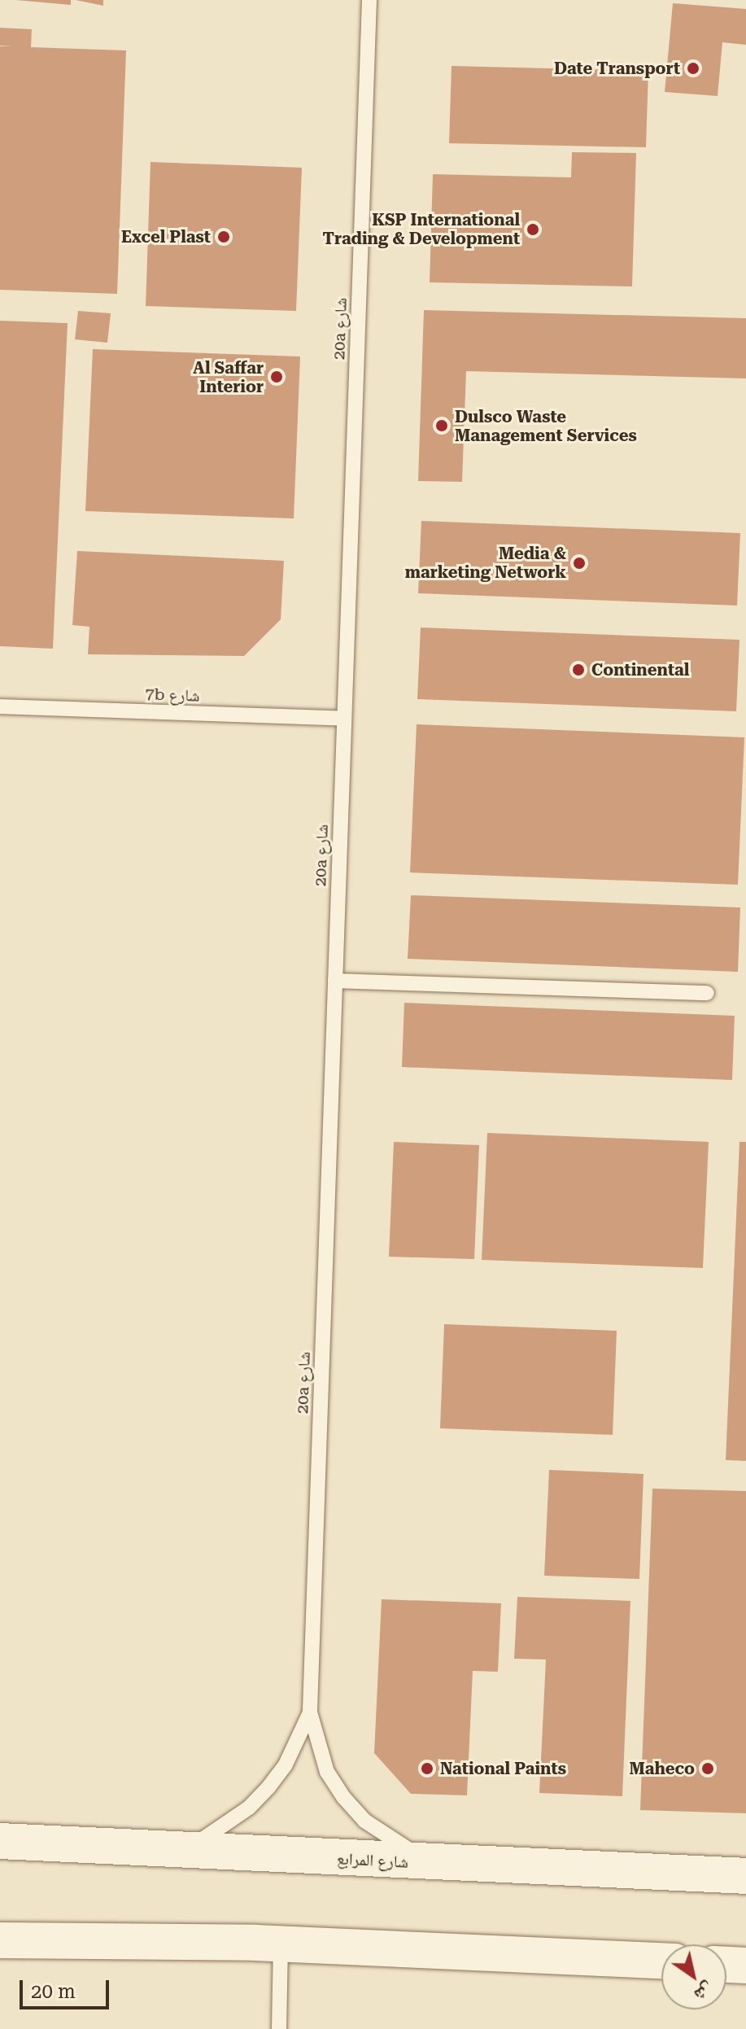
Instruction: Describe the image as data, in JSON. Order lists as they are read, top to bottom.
{
  "streets": {
    "main road": ["شارع المرابع"],
    "lane": ["20a شارع", "7b شارع"]
  },
  "crossings": [
    ["20a شارع", "7b شارع"],
    ["20a شارع", "شارع المرابع"]
  ],
  "places": [
    "Date Transport",
    "KSP International Trading & Development",
    "Excel Plast",
    "Al Saffar Interior",
    "Dulsco Waste Management Services",
    "Media & marketing Network",
    "Continental",
    "National Paints",
    "Maheco"
  ],
  "scale_bar": "20 m",
  "north": "bottom right"
}
